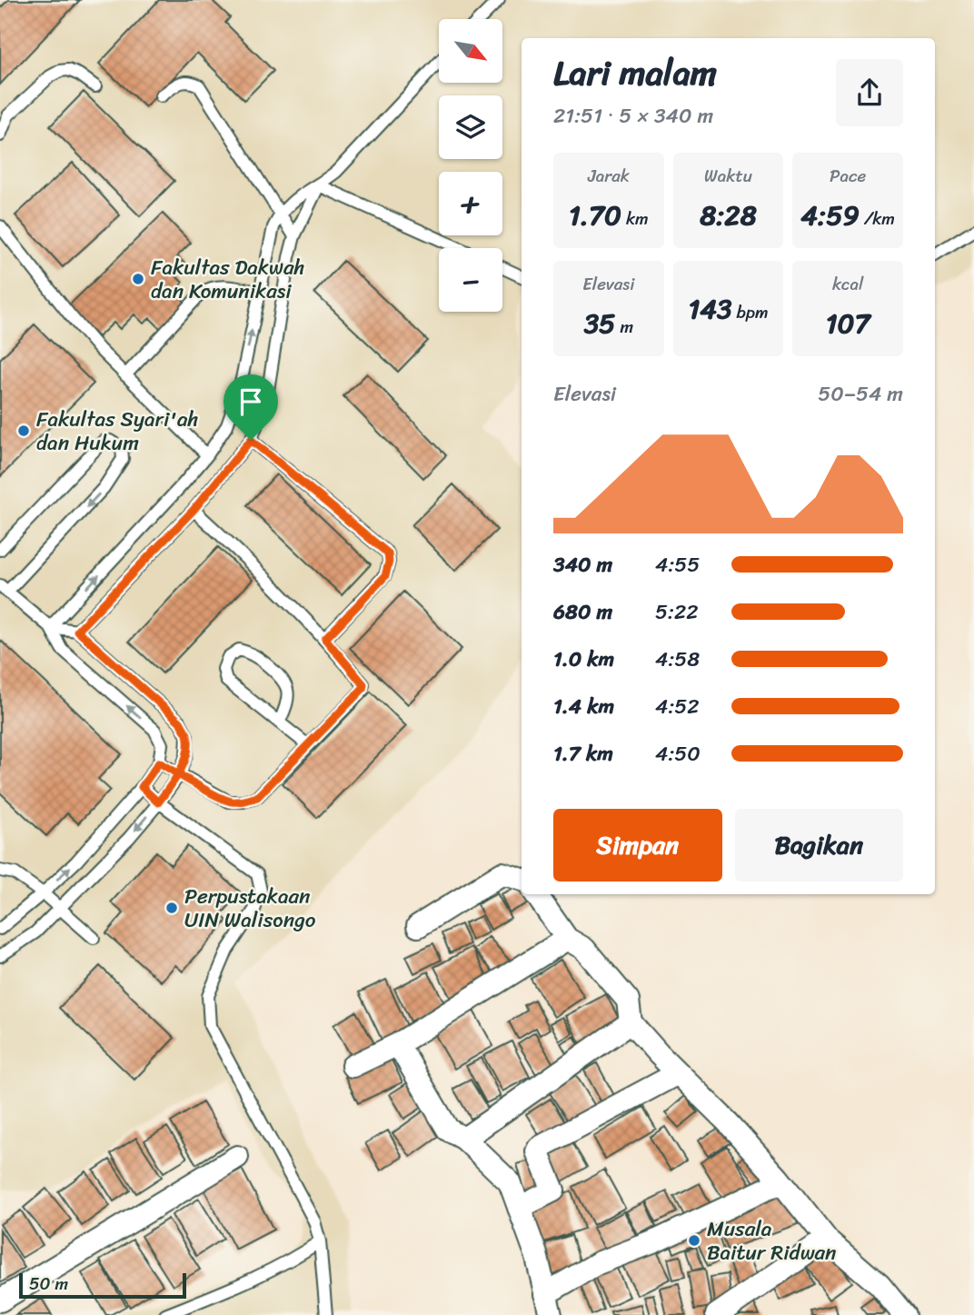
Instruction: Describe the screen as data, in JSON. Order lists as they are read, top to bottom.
{
  "places": [
    "Fakultas Dakwah dan Komunikasi",
    "Fakultas Syari'ah dan Hukum",
    "Perpustakaan UIN Walisongo",
    "Musala Baitur Ridwan"
  ],
  "scale_bar": "50 m",
  "north": "bottom right",
  "page": {
    "map_buttons": ["+", "−"],
    "heading": ["Lari malam", "21:51 · 5 × 340 m"],
    "stats": [
      ["Jarak", "1.70 km"],
      ["Waktu", "8:28"],
      ["Pace", "4:59 /km"],
      ["Elevasi", "35 m"],
      ["143 bpm"],
      ["kcal", "107"]
    ],
    "chart": ["Elevasi", "50–54 m"],
    "list": [
      {
        "name": "340 m",
        "note": "4:55"
      },
      {
        "name": "680 m",
        "note": "5:22"
      },
      {
        "name": "1.0 km",
        "note": "4:58"
      },
      {
        "name": "1.4 km",
        "note": "4:52"
      },
      {
        "name": "1.7 km",
        "note": "4:50"
      }
    ],
    "buttons": ["Simpan", "Bagikan"],
    "scale": "50 m"
  }
}
